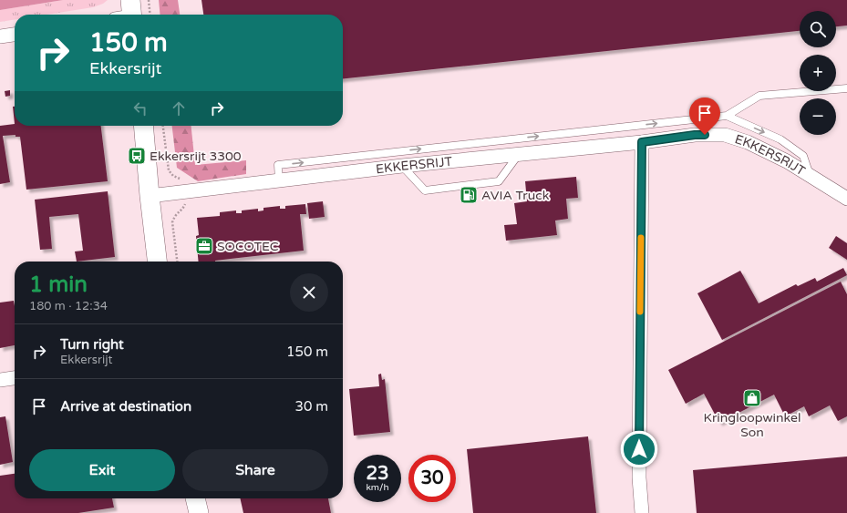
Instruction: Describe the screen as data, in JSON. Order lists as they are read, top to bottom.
{
  "streets": {
    "street": ["EKKERSRIJT"]
  },
  "places": {
    "bus stop": ["Ekkersrijt 3300"],
    "fuel station": ["AVIA Truck"],
    "office": ["SOCOTEC"],
    "shop": ["Kringloopwinkel Son"]
  },
  "page": {
    "map_buttons": ["+", "−"],
    "turn": ["150 m", "Ekkersrijt"],
    "heading": ["1 min", "180 m · 12:34"],
    "list": [
      {
        "name": "Turn right",
        "note": "Ekkersrijt",
        "value": "150 m"
      },
      {
        "name": "Arrive at destination",
        "value": "30 m"
      }
    ],
    "buttons": ["Exit", "Share"],
    "speed": "23 km/h",
    "limit": "30"
  }
}
